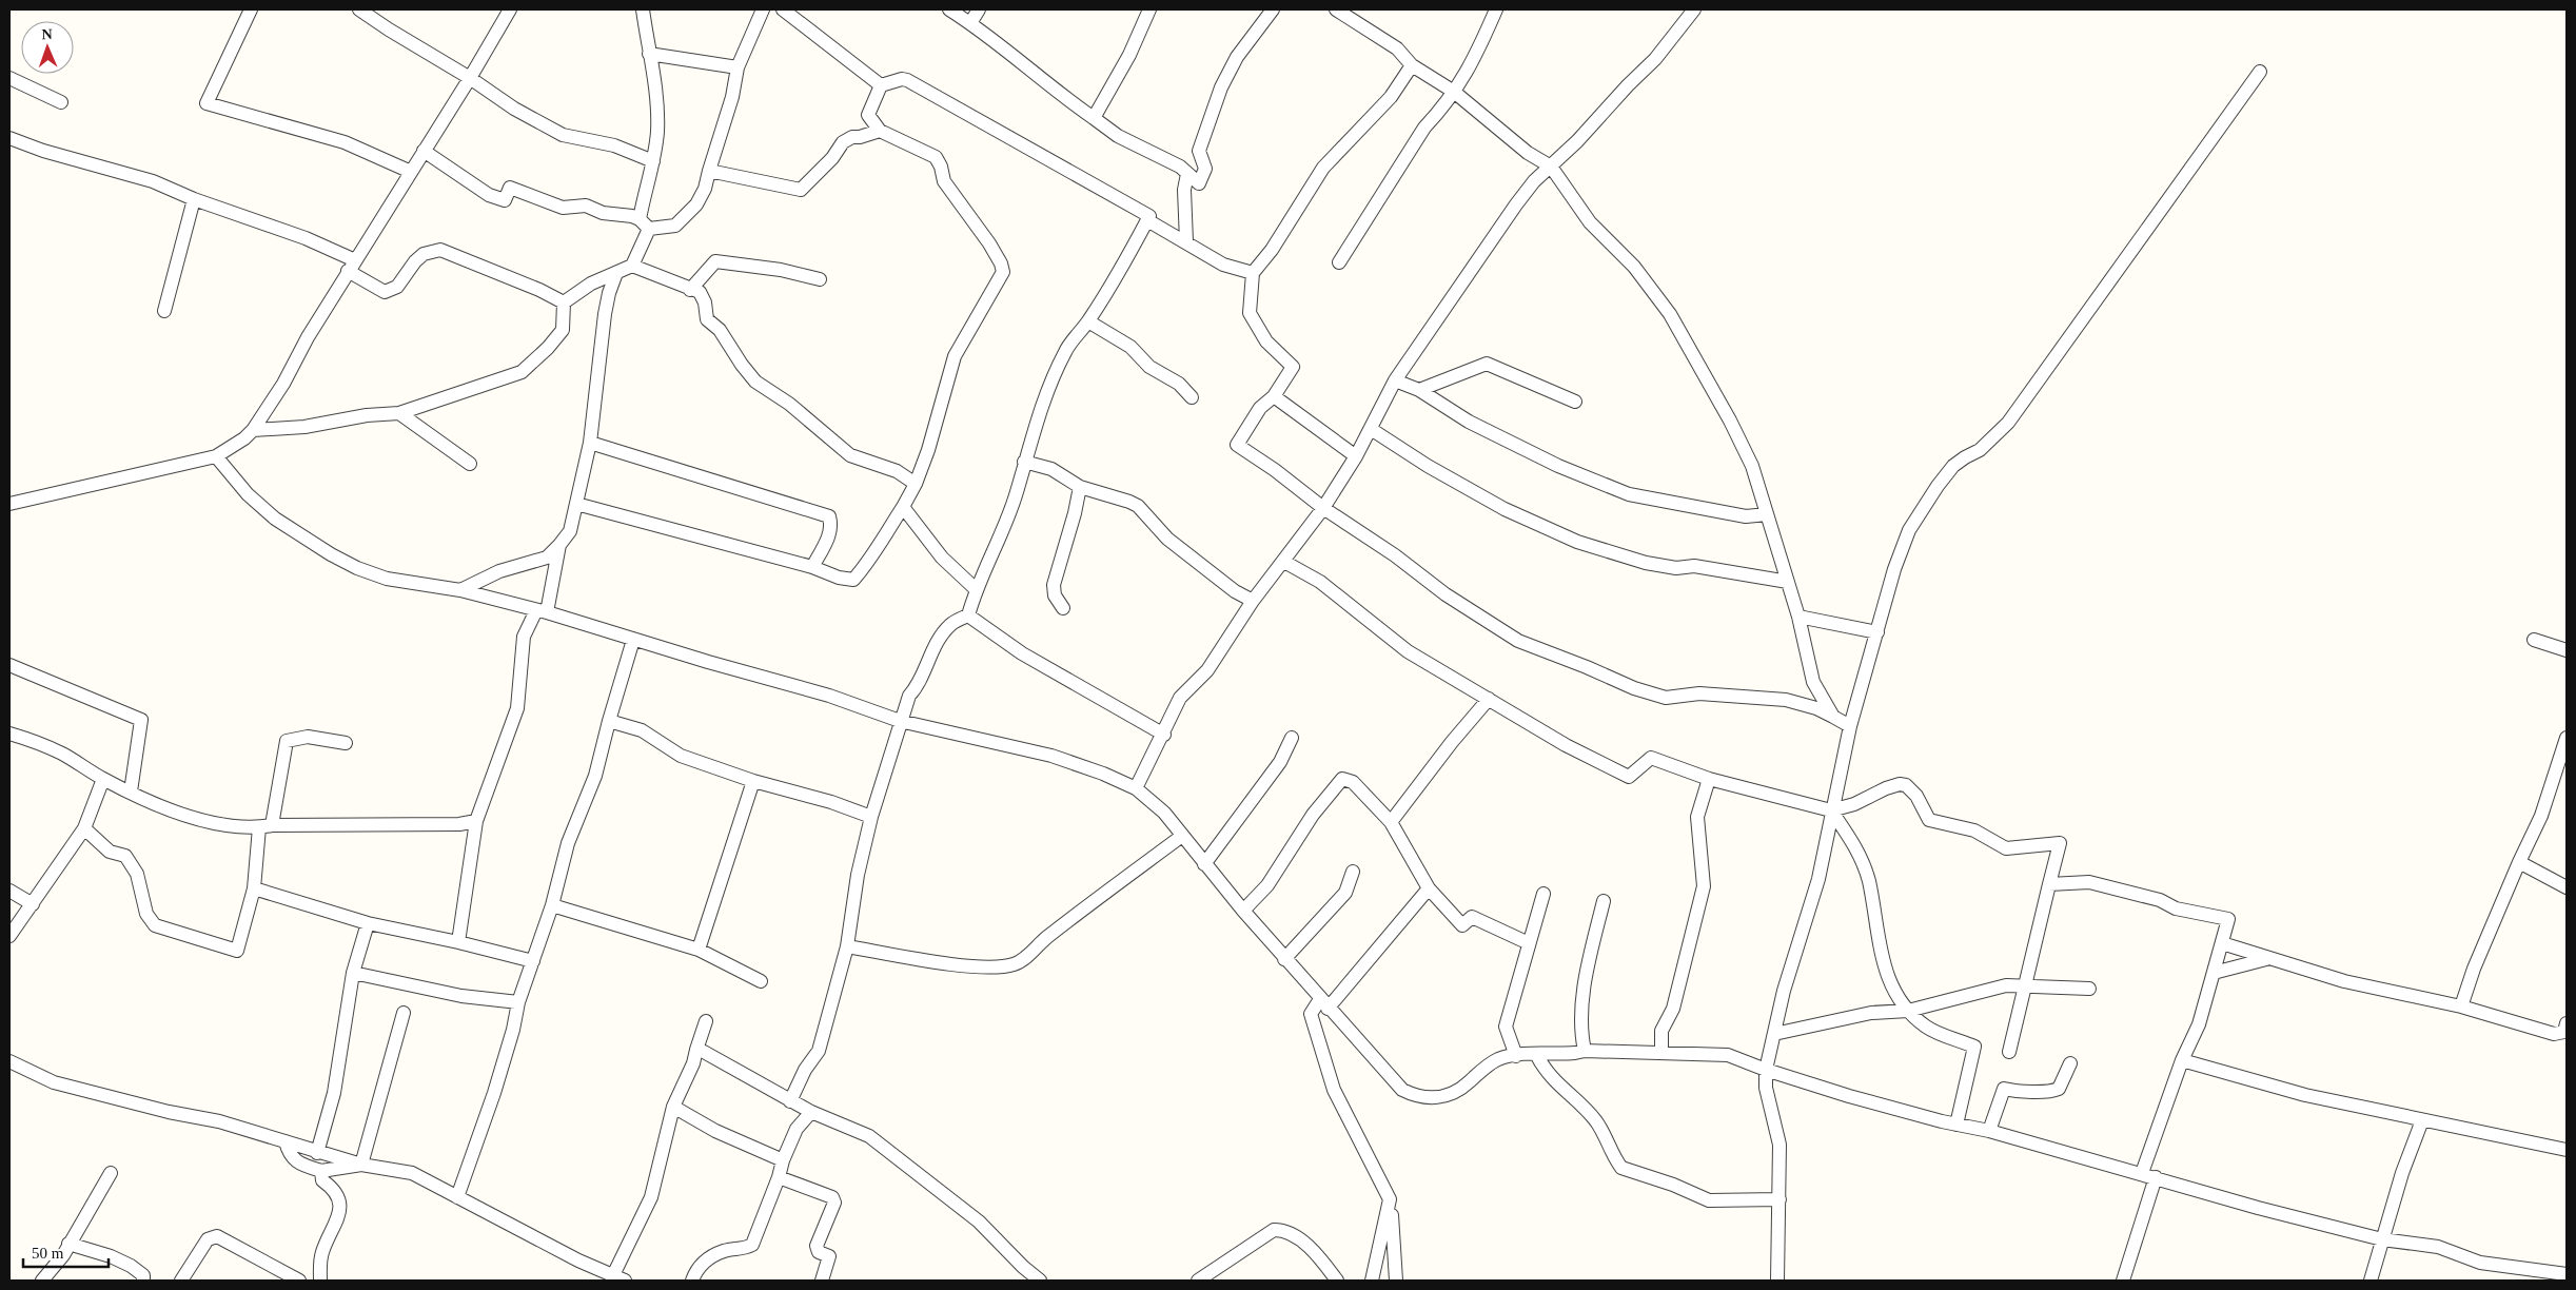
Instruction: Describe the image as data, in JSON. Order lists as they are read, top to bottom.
{
  "scale_bar": "50 m",
  "north": "top"
}
